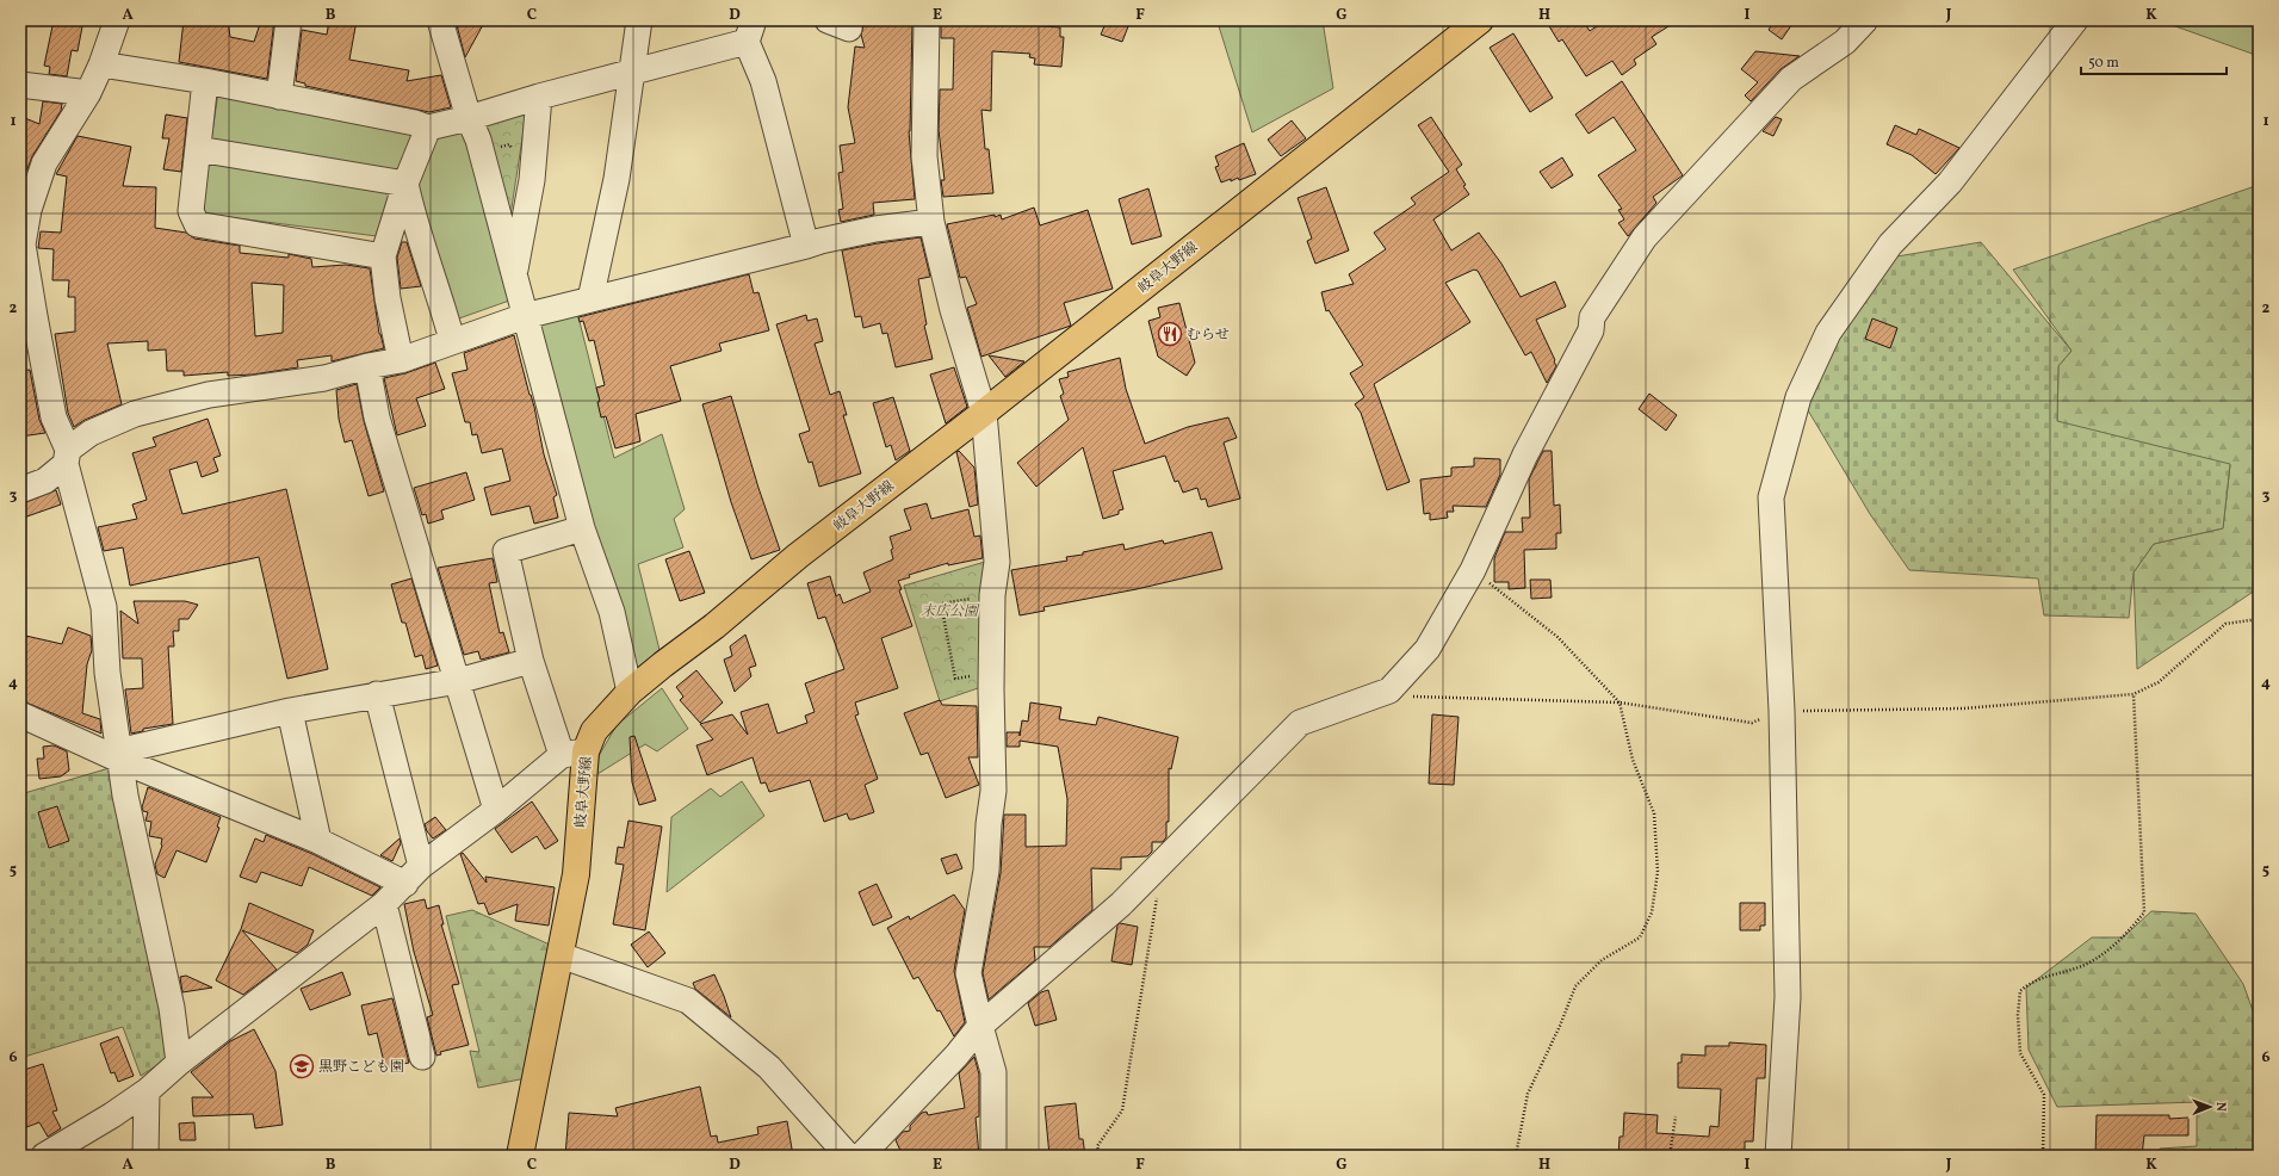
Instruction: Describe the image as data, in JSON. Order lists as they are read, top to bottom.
{
  "streets": {
    "main road": ["岐阜大野線"]
  },
  "parks": ["末広公園"],
  "places": {
    "restaurant": ["むらせ"],
    "school or university": ["黒野こども園"]
  },
  "scale_bar": "50 m",
  "north": "right",
  "grid": {
    "columns": [
      "A",
      "B",
      "C",
      "D",
      "E",
      "F",
      "G",
      "H",
      "I",
      "J",
      "K"
    ],
    "rows": [
      "1",
      "2",
      "3",
      "4",
      "5",
      "6"
    ]
  }
}
